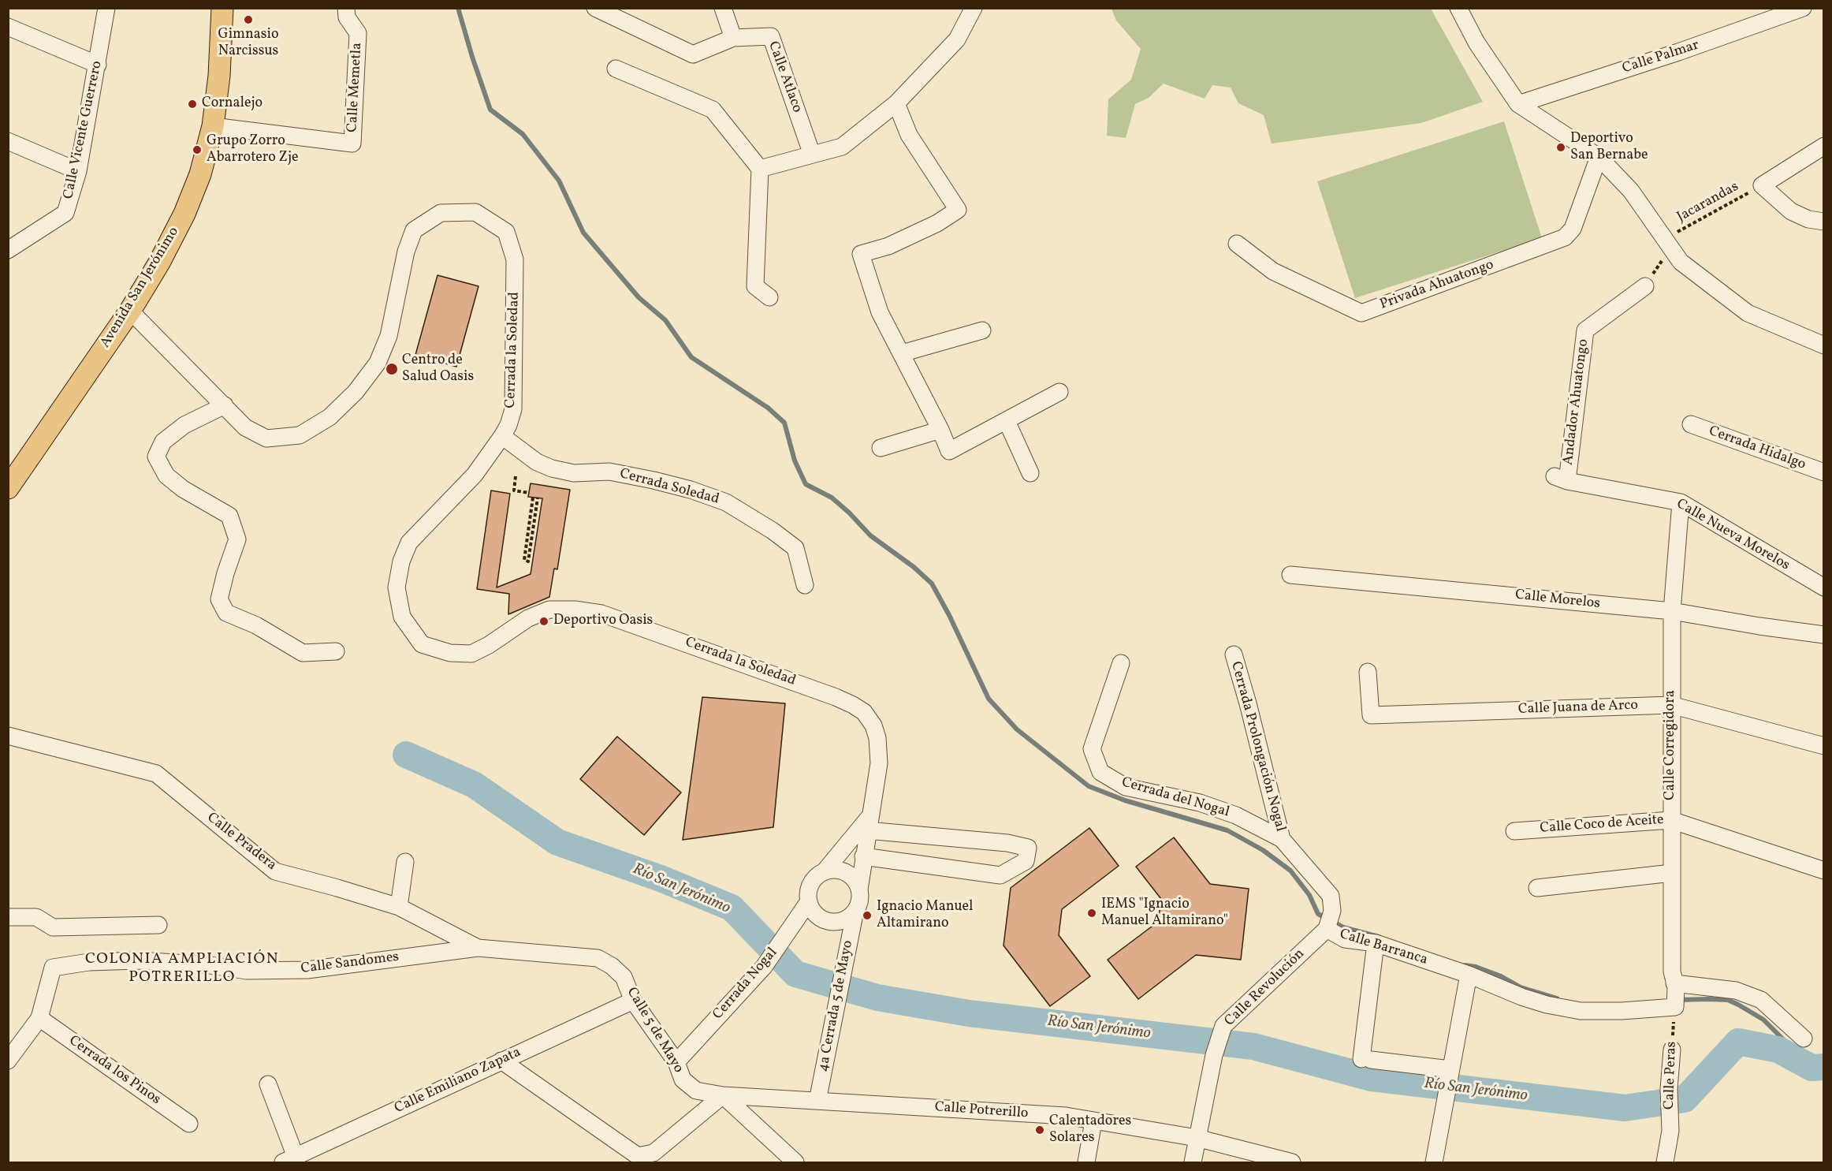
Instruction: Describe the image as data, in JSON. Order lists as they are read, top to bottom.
{
  "streets": {
    "main road": ["Avenida San Jerónimo"],
    "street": [
      "Calle Palmar",
      "Calle Atlaco",
      "Calle Memetla",
      "Calle Vicente Guerrero",
      "Privada Ahuatongo",
      "Cerrada la Soledad",
      "Andador Ahuatongo",
      "Cerrada Hidalgo",
      "Cerrada Soledad",
      "Calle Nueva Morelos",
      "Calle Morelos",
      "Calle Juana de Arco",
      "Calle Corregidora",
      "Cerrada Prolongación Nogal",
      "Cerrada del Nogal",
      "Calle Coco de Aceite",
      "Calle Pradera",
      "Calle Barranca",
      "Calle Sandomes",
      "Cerrada Nogal",
      "Calle Revolución",
      "4a Cerrada 5 de Mayo",
      "Calle 5 de Mayo",
      "Cerrada los Pinos",
      "Calle Peras",
      "Calle Emiliano Zapata",
      "Calle Potrerillo"
    ],
    "path": ["Jacarandas"]
  },
  "crossings": [
    ["Calle Memetla", "Avenida San Jerónimo"],
    ["Avenida San Jerónimo", "Cerrada la Soledad"],
    ["Cerrada la Soledad", "Cerrada Soledad"],
    ["Cerrada la Soledad", "Cerrada Nogal"],
    ["Cerrada la Soledad", "4a Cerrada 5 de Mayo"],
    ["Andador Ahuatongo", "Calle Nueva Morelos"],
    ["Calle Nueva Morelos", "Calle Corregidora"],
    ["Calle Morelos", "Calle Corregidora"],
    ["Calle Juana de Arco", "Calle Corregidora"],
    ["Calle Corregidora", "Calle Coco de Aceite"],
    ["Calle Corregidora", "Calle Barranca"],
    ["Calle Corregidora", "Calle Peras"],
    ["Cerrada Prolongación Nogal", "Cerrada del Nogal"],
    ["Cerrada del Nogal", "Calle Barranca"],
    ["Cerrada del Nogal", "Calle Revolución"],
    ["Calle Pradera", "Calle Sandomes"],
    ["Calle Pradera", "Calle 5 de Mayo"],
    ["Calle Barranca", "Calle Revolución"],
    ["Calle Barranca", "Calle Peras"],
    ["Calle Sandomes", "Calle 5 de Mayo"],
    ["Calle Sandomes", "Cerrada los Pinos"],
    ["Cerrada Nogal", "4a Cerrada 5 de Mayo"],
    ["Cerrada Nogal", "Calle 5 de Mayo"],
    ["Calle Revolución", "Calle Potrerillo"],
    ["4a Cerrada 5 de Mayo", "Calle Potrerillo"],
    ["Calle 5 de Mayo", "Calle Emiliano Zapata"],
    ["Calle 5 de Mayo", "Calle Potrerillo"]
  ],
  "districts": ["COLONIA AMPLIACIÓN POTRERILLO"],
  "water": ["Río San Jerónimo"],
  "places": [
    "Gimnasio Narcissus",
    "Cornalejo",
    "Deportivo San Bernabe",
    "Grupo Zorro Abarrotero Zje",
    "Centro de Salud Oasis",
    "Deportivo Oasis",
    "IEMS \"Ignacio Manuel Altamirano\"",
    "Ignacio Manuel Altamirano",
    "Calentadores Solares"
  ]
}
